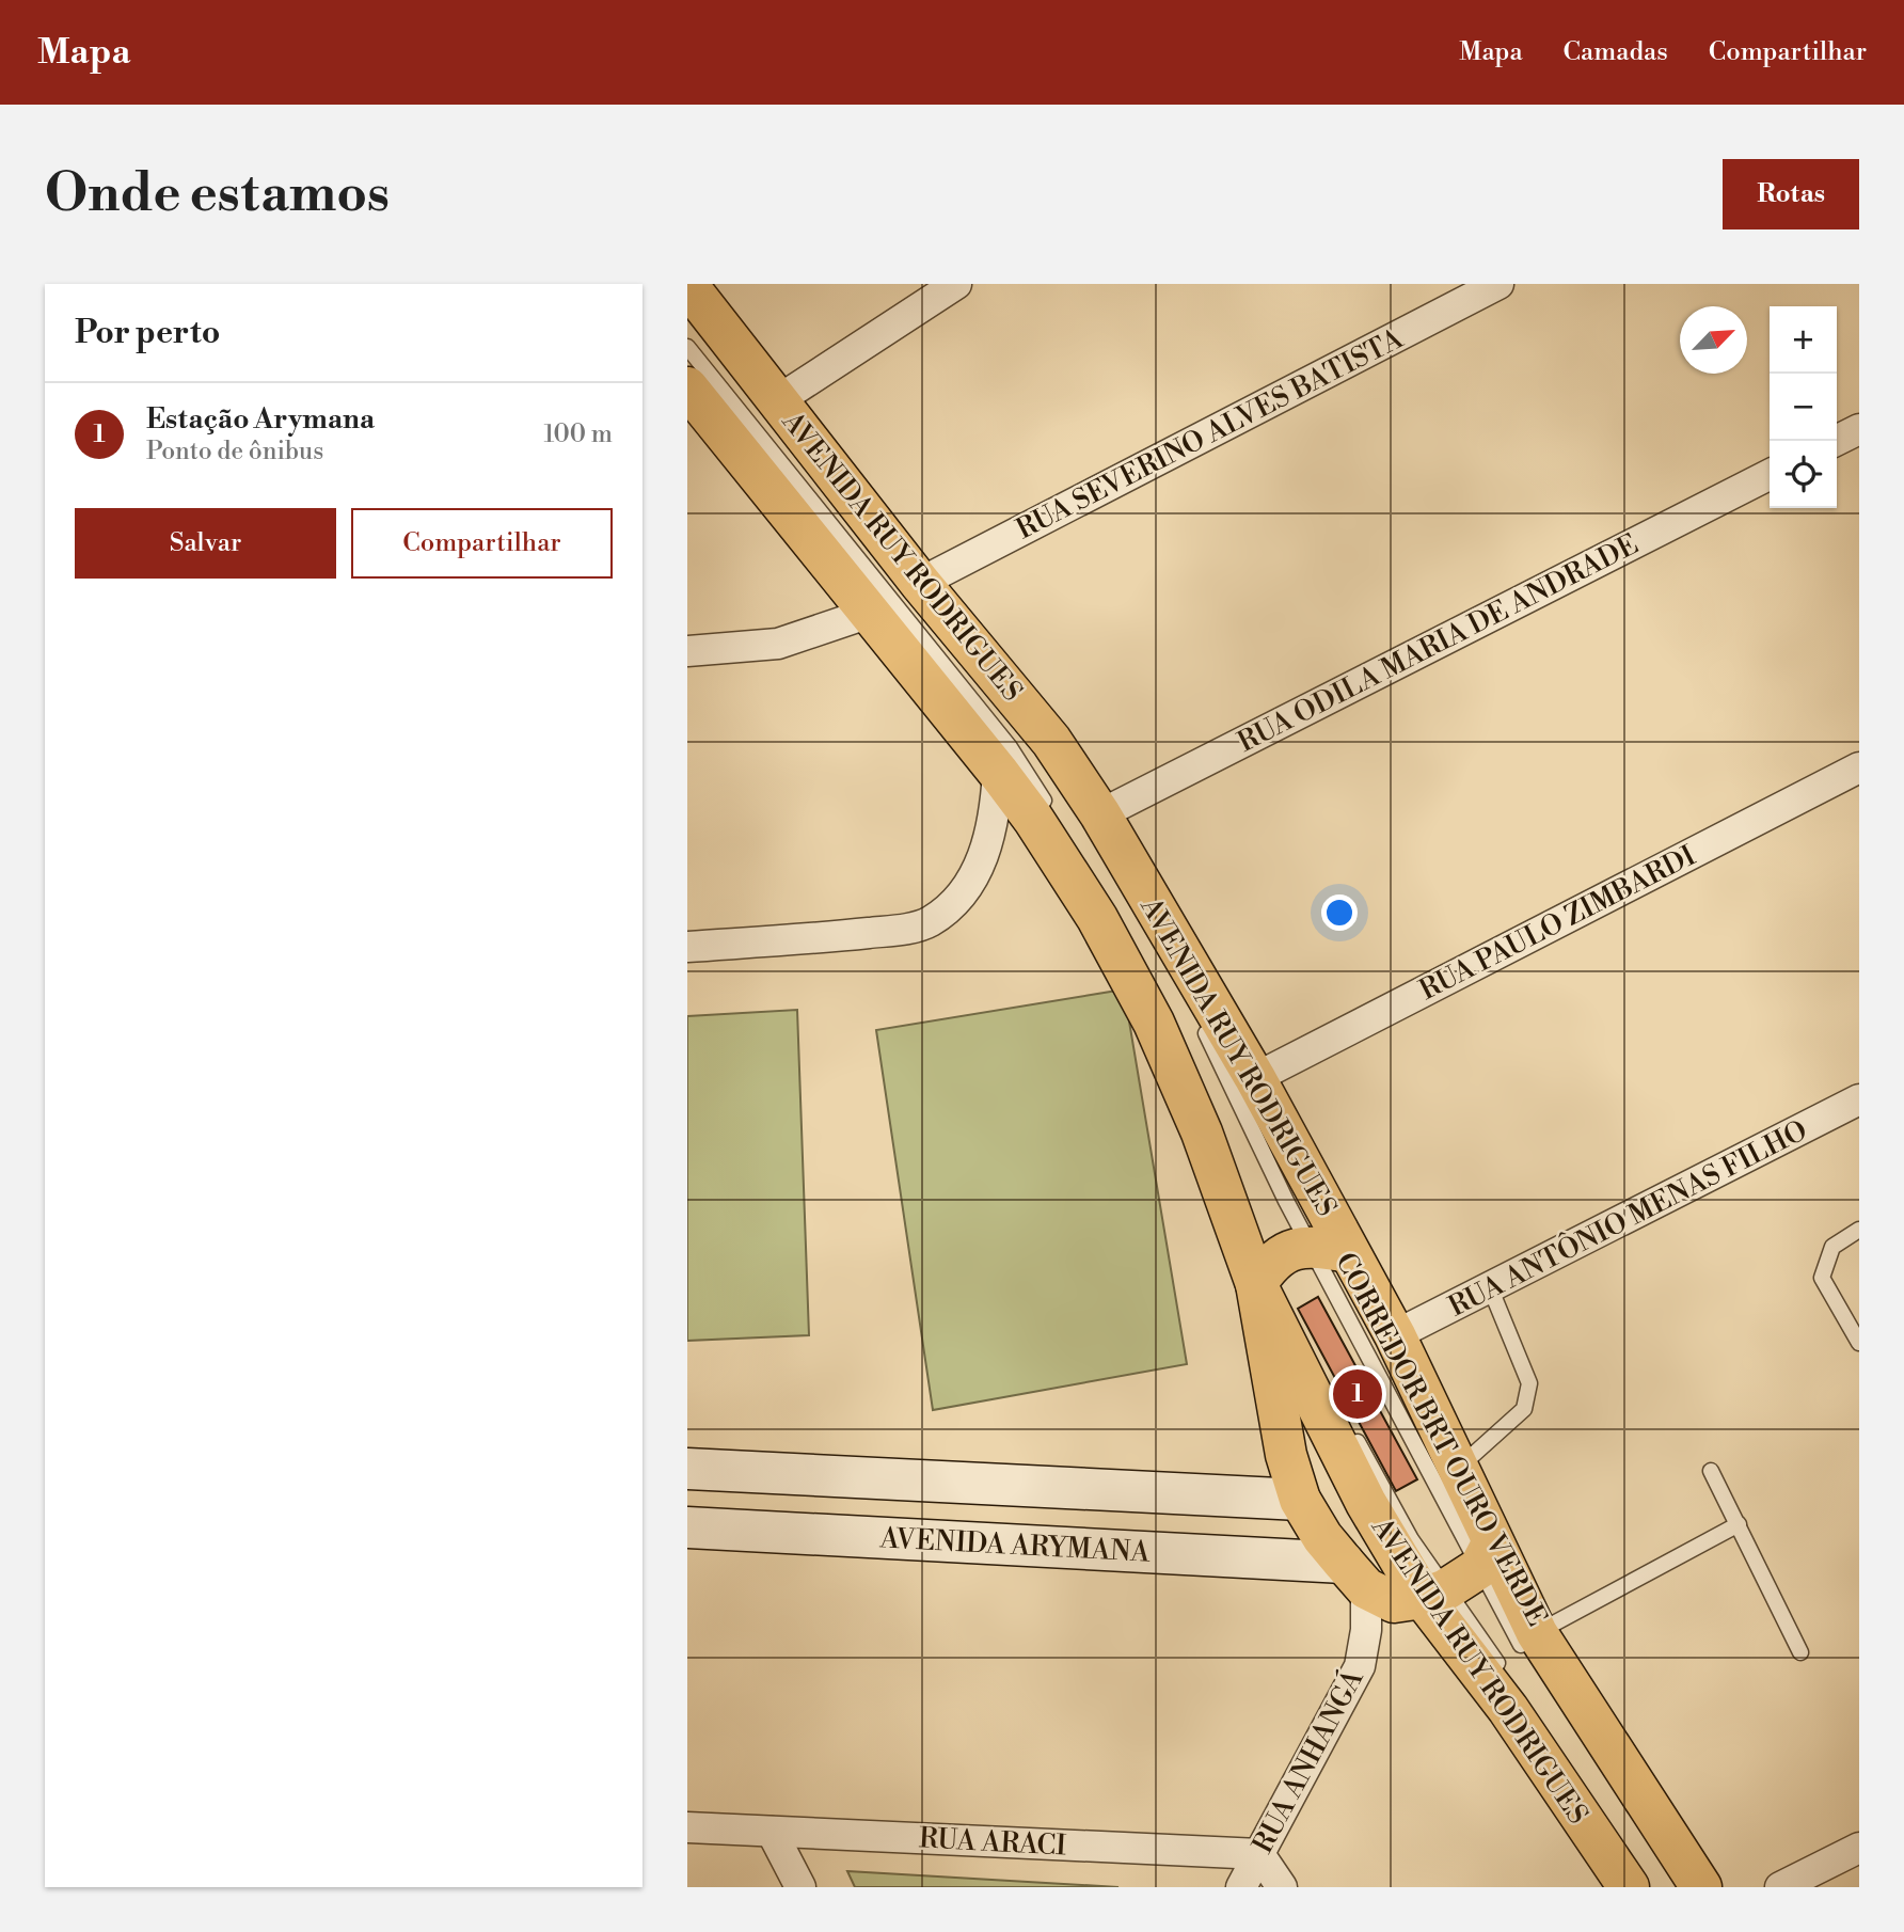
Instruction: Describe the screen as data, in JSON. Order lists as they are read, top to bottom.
{
  "streets": {
    "main road": ["AVENIDA RUY RODRIGUES", "AVENIDA ARYMANA"],
    "street": [
      "RUA SEVERINO ALVES BATISTA",
      "RUA ODILA MARIA DE ANDRADE",
      "RUA PAULO ZIMBARDI",
      "RUA ANTÔNIO MENAS FILHO",
      "RUA ANHANGÁ",
      "RUA ARACI"
    ],
    "lane": ["CORREDOR BRT OURO VERDE"]
  },
  "crossings": [
    ["RUA SEVERINO ALVES BATISTA", "AVENIDA RUY RODRIGUES"],
    ["AVENIDA RUY RODRIGUES", "RUA ODILA MARIA DE ANDRADE"],
    ["AVENIDA RUY RODRIGUES", "RUA PAULO ZIMBARDI"],
    ["AVENIDA RUY RODRIGUES", "RUA ANTÔNIO MENAS FILHO"],
    ["AVENIDA RUY RODRIGUES", "CORREDOR BRT OURO VERDE"],
    ["AVENIDA ARYMANA", "RUA ANHANGÁ"],
    ["RUA ANHANGÁ", "RUA ARACI"]
  ],
  "north": "top right",
  "page": {
    "header": "Mapa",
    "nav": ["Mapa", "Camadas", "Compartilhar"],
    "buttons": [
      "Rotas",
      ["Salvar", "Compartilhar"]
    ],
    "title": "Onde estamos",
    "heading": "Por perto",
    "map_buttons": ["+", "−"],
    "list": [
      {
        "mark": "1",
        "name": "Estação Arymana",
        "note": "Ponto de ônibus",
        "value": "100 m"
      }
    ],
    "pins": "1"
  }
}
